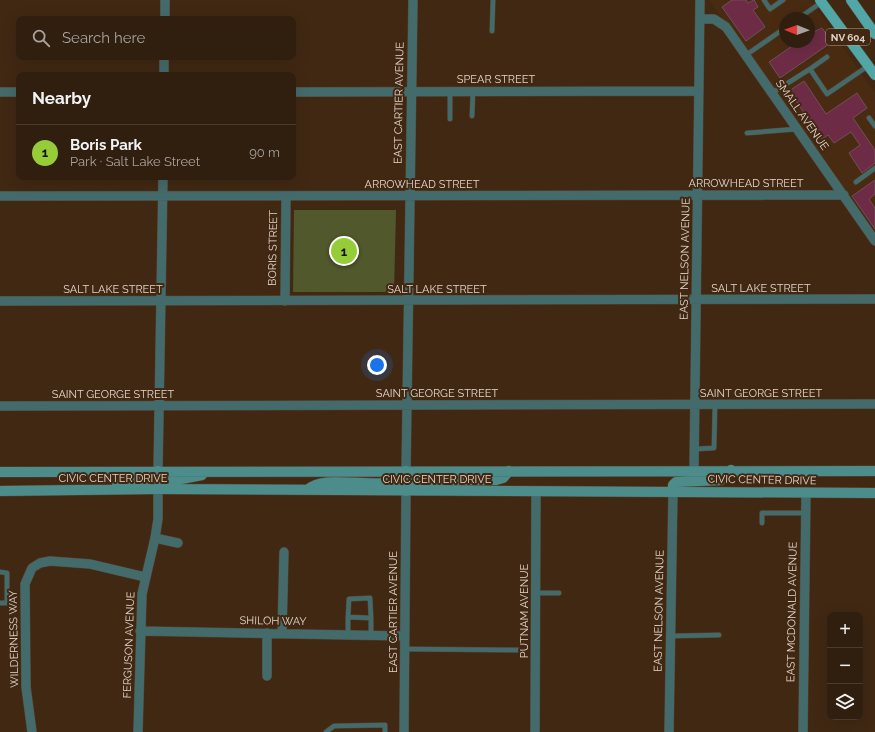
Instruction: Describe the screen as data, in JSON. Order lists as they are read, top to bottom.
{
  "streets": {
    "main road": ["NV 604", "CIVIC CENTER DRIVE"],
    "street": [
      "SPEAR STREET",
      "EAST CARTIER AVENUE",
      "SMALL AVENUE",
      "ARROWHEAD STREET",
      "BORIS STREET",
      "EAST NELSON AVENUE",
      "SALT LAKE STREET",
      "SAINT GEORGE STREET",
      "PUTNAM AVENUE",
      "EAST MCDONALD AVENUE",
      "SHILOH WAY",
      "WILDERNESS WAY",
      "FERGUSON AVENUE"
    ]
  },
  "crossings": [
    ["SPEAR STREET", "EAST CARTIER AVENUE"],
    ["SPEAR STREET", "EAST NELSON AVENUE"],
    ["EAST CARTIER AVENUE", "ARROWHEAD STREET"],
    ["EAST CARTIER AVENUE", "SALT LAKE STREET"],
    ["EAST CARTIER AVENUE", "SAINT GEORGE STREET"],
    ["EAST CARTIER AVENUE", "CIVIC CENTER DRIVE"],
    ["EAST CARTIER AVENUE", "SHILOH WAY"],
    ["SMALL AVENUE", "ARROWHEAD STREET"],
    ["SMALL AVENUE", "EAST NELSON AVENUE"],
    ["ARROWHEAD STREET", "BORIS STREET"],
    ["ARROWHEAD STREET", "EAST NELSON AVENUE"],
    ["BORIS STREET", "SALT LAKE STREET"],
    ["EAST NELSON AVENUE", "SALT LAKE STREET"],
    ["EAST NELSON AVENUE", "SAINT GEORGE STREET"],
    ["EAST NELSON AVENUE", "CIVIC CENTER DRIVE"],
    ["CIVIC CENTER DRIVE", "PUTNAM AVENUE"],
    ["CIVIC CENTER DRIVE", "EAST MCDONALD AVENUE"],
    ["CIVIC CENTER DRIVE", "FERGUSON AVENUE"],
    ["SHILOH WAY", "FERGUSON AVENUE"],
    ["WILDERNESS WAY", "FERGUSON AVENUE"]
  ],
  "north": "left",
  "page": {
    "search": "Search here",
    "heading": "Nearby",
    "list": [
      {
        "mark": "1",
        "name": "Boris Park",
        "note": "Park · Salt Lake Street",
        "value": "90 m"
      }
    ],
    "pins": "1",
    "map_buttons": ["+", "−"]
  }
}
